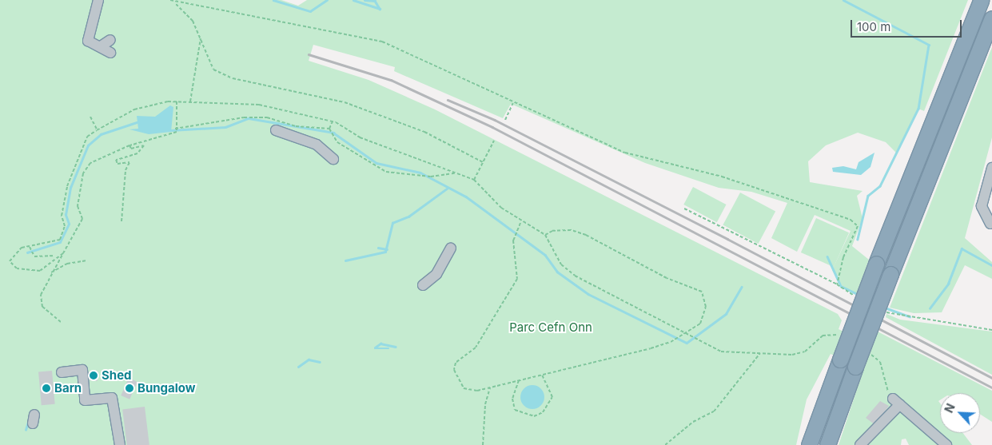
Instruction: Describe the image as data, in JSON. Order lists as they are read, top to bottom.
{
  "parks": ["Parc Cefn Onn"],
  "places": ["Shed", "Barn", "Bungalow"],
  "scale_bar": "100 m",
  "north": "top left"
}
